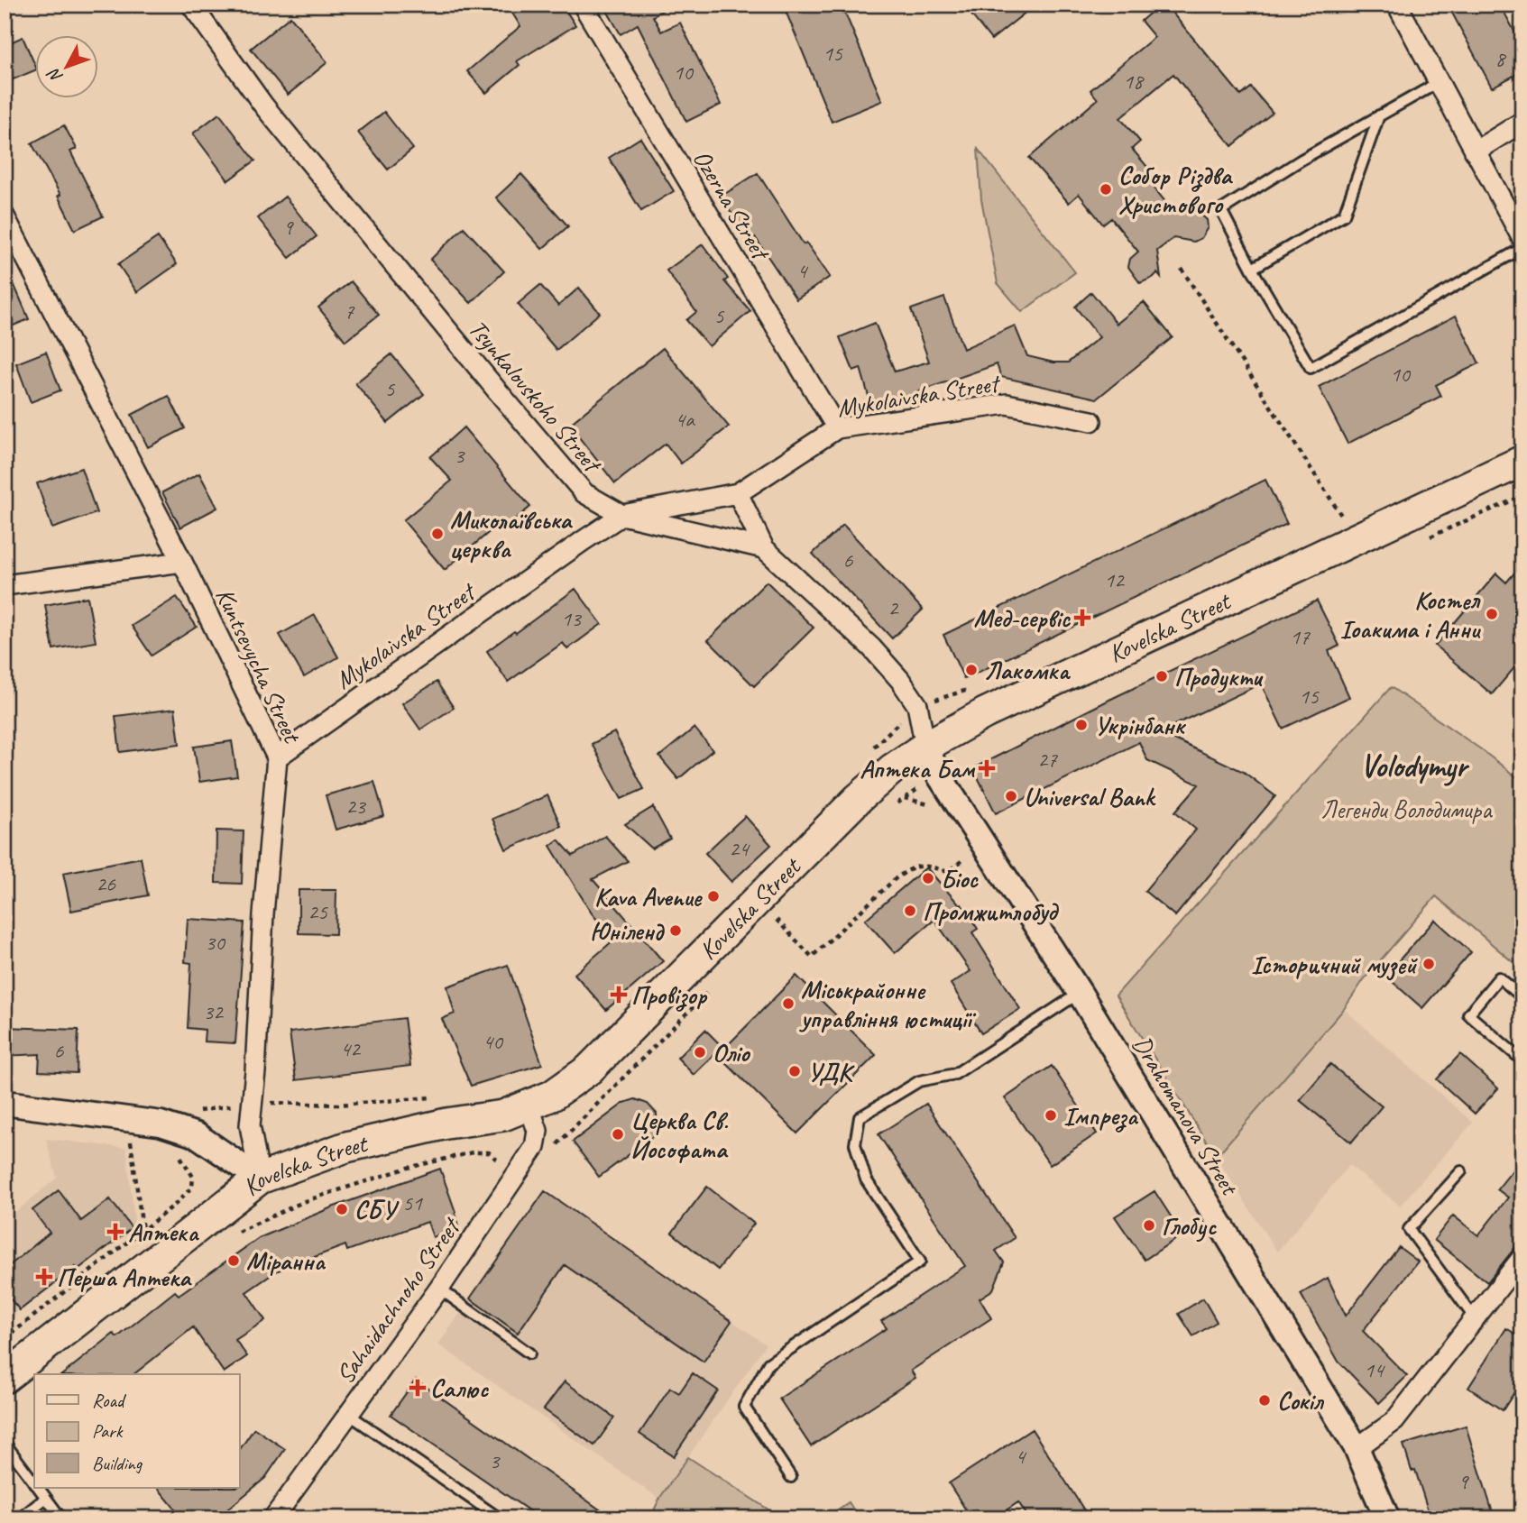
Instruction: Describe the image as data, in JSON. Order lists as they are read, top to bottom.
{
  "streets": {
    "main road": ["Kovelska Street"],
    "street": [
      "Ozerna Street",
      "Tsynkalovskoho Street",
      "Mykolaivska Street",
      "Kuntsevycha Street",
      "Drahomanova Street",
      "Sahaidachnoho Street"
    ]
  },
  "crossings": [
    ["Ozerna Street", "Mykolaivska Street"],
    ["Tsynkalovskoho Street", "Mykolaivska Street"],
    ["Tsynkalovskoho Street", "Kovelska Street"],
    ["Tsynkalovskoho Street", "Drahomanova Street"],
    ["Mykolaivska Street", "Kuntsevycha Street"],
    ["Kovelska Street", "Kuntsevycha Street"],
    ["Kovelska Street", "Drahomanova Street"],
    ["Kovelska Street", "Sahaidachnoho Street"]
  ],
  "districts": ["Volodymyr"],
  "parks": ["Легенди Володимира"],
  "places": {
    "other": [
      "Собор Різдва Христового",
      "Миколаївська церква",
      "Костел Іоакима і Анни",
      "Лакомка",
      "Продукти",
      "Укрінбанк",
      "Universal Bank",
      "Біос",
      "Kava Avenue",
      "Промжитлобуд",
      "Юніленд",
      "Історичний музей",
      "Міськрайонне управління юстиції",
      "Оліо",
      "УДК",
      "Імпреза",
      "Церква Св. Йософата",
      "СБУ",
      "Глобус",
      "Міранна",
      "Сокіл"
    ],
    "health": [
      "Мед-сервіс",
      "Аптека Бам",
      "Провізор",
      "Аптека",
      "Перша Аптека",
      "Салюс"
    ]
  },
  "house_numbers": [
    "15",
    "8",
    "10",
    "18",
    "9",
    "4",
    "7",
    "5",
    "10",
    "5",
    "4а",
    "3",
    "6",
    "12",
    "2",
    "13",
    "17",
    "15",
    "27",
    "23",
    "24",
    "26",
    "25",
    "30",
    "32",
    "40",
    "42",
    "6",
    "51",
    "14",
    "4",
    "3",
    "9"
  ],
  "legend": ["Road", "Park", "Building"],
  "north": "bottom left"
}
